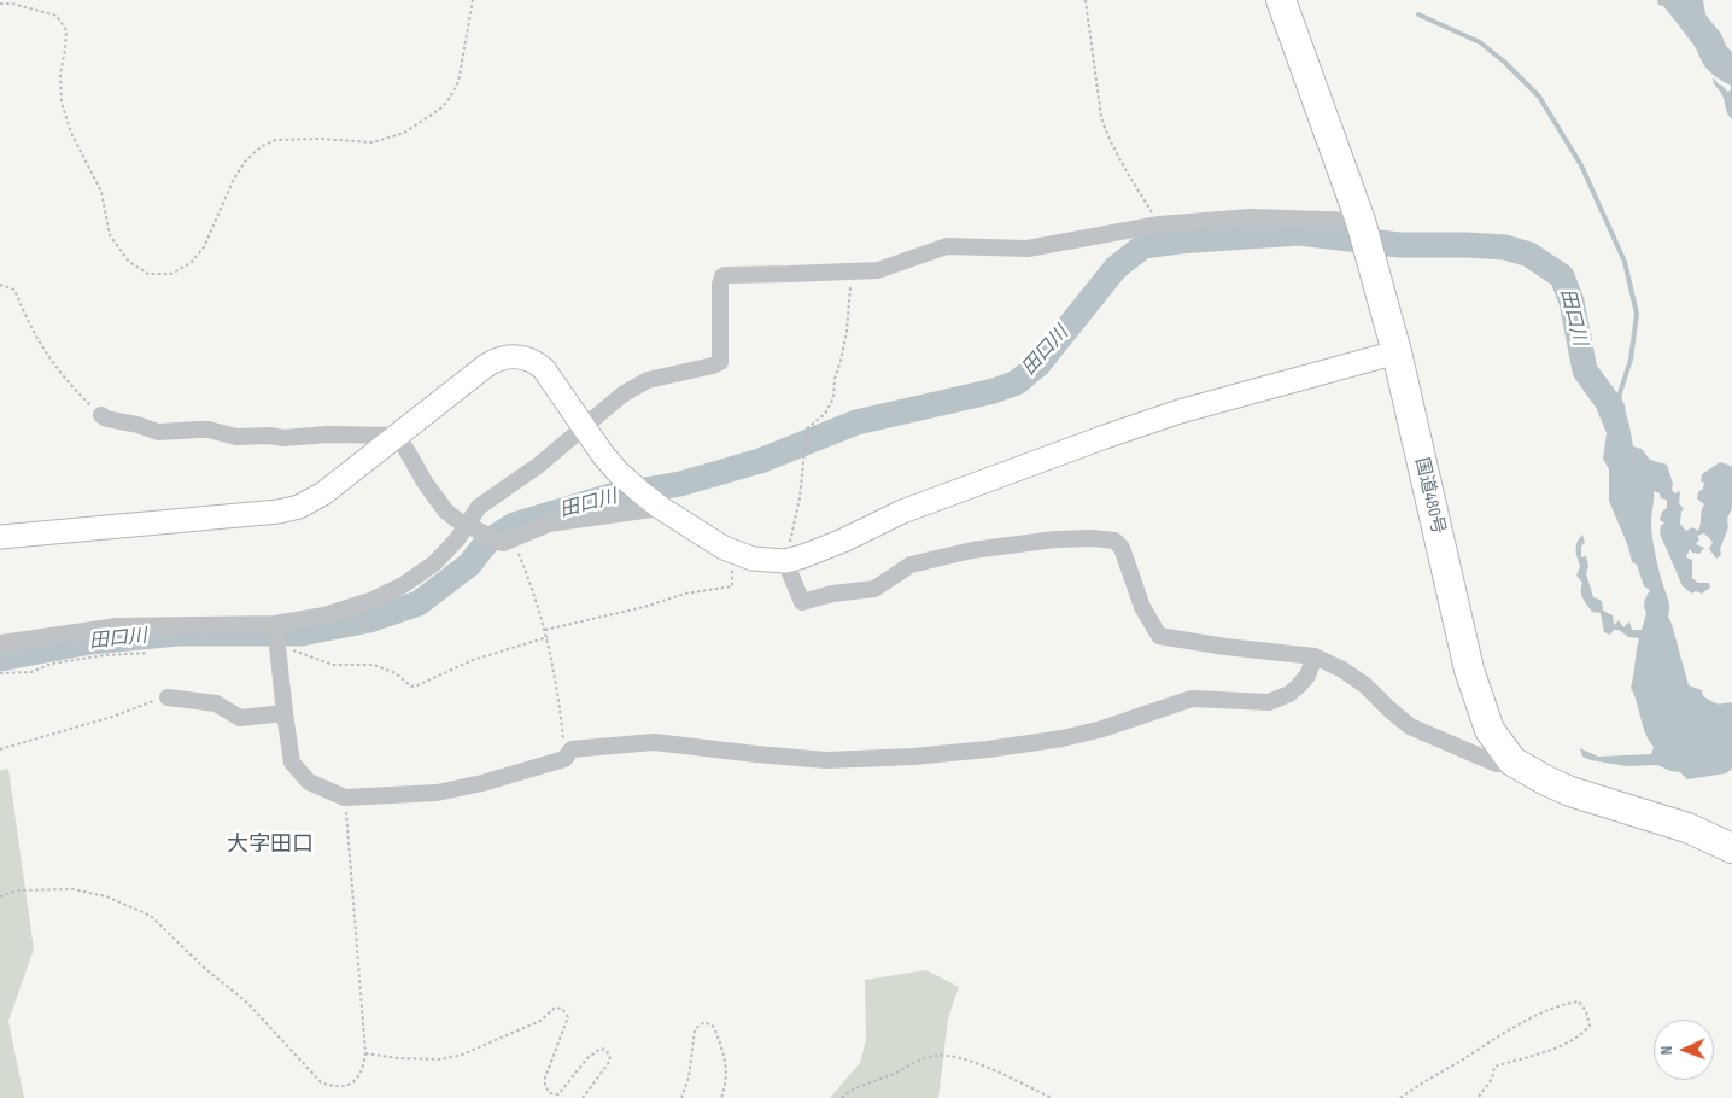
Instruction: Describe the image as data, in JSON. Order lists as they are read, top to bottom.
{
  "streets": {
    "highway": ["国道480号"]
  },
  "districts": ["大字田口"],
  "water": ["田口川"],
  "north": "left"
}
